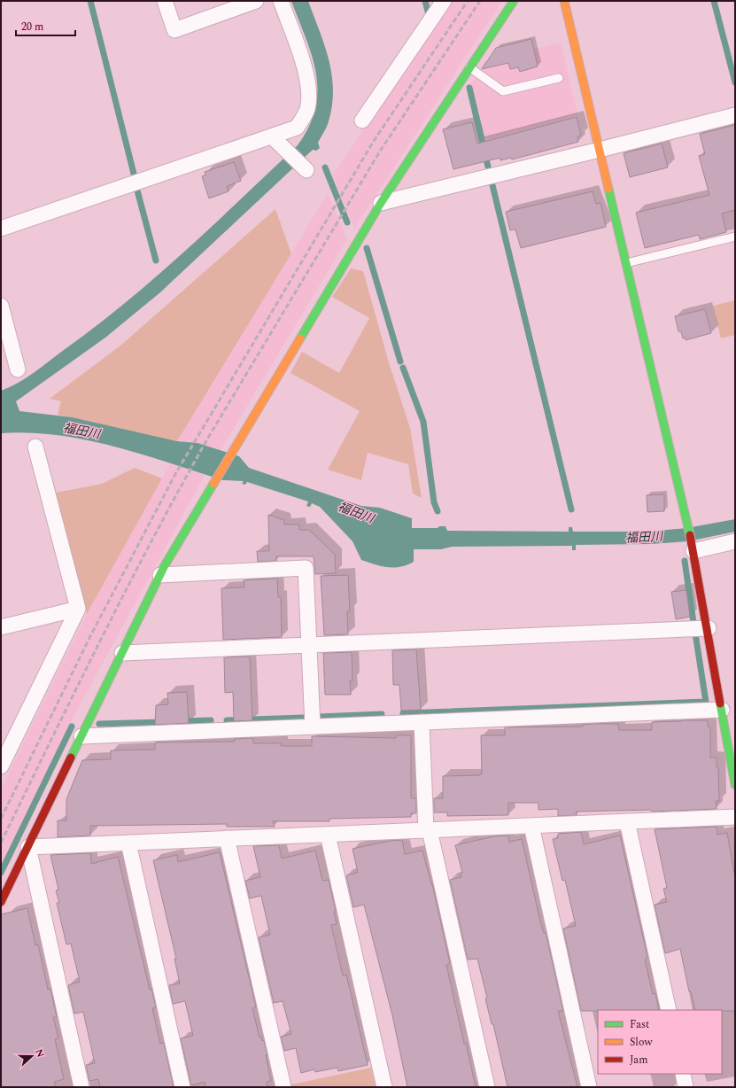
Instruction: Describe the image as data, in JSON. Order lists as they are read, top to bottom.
{
  "water": ["福田川"],
  "legend": ["Fast", "Slow", "Jam"],
  "scale_bar": "20 m",
  "north": "right"
}
